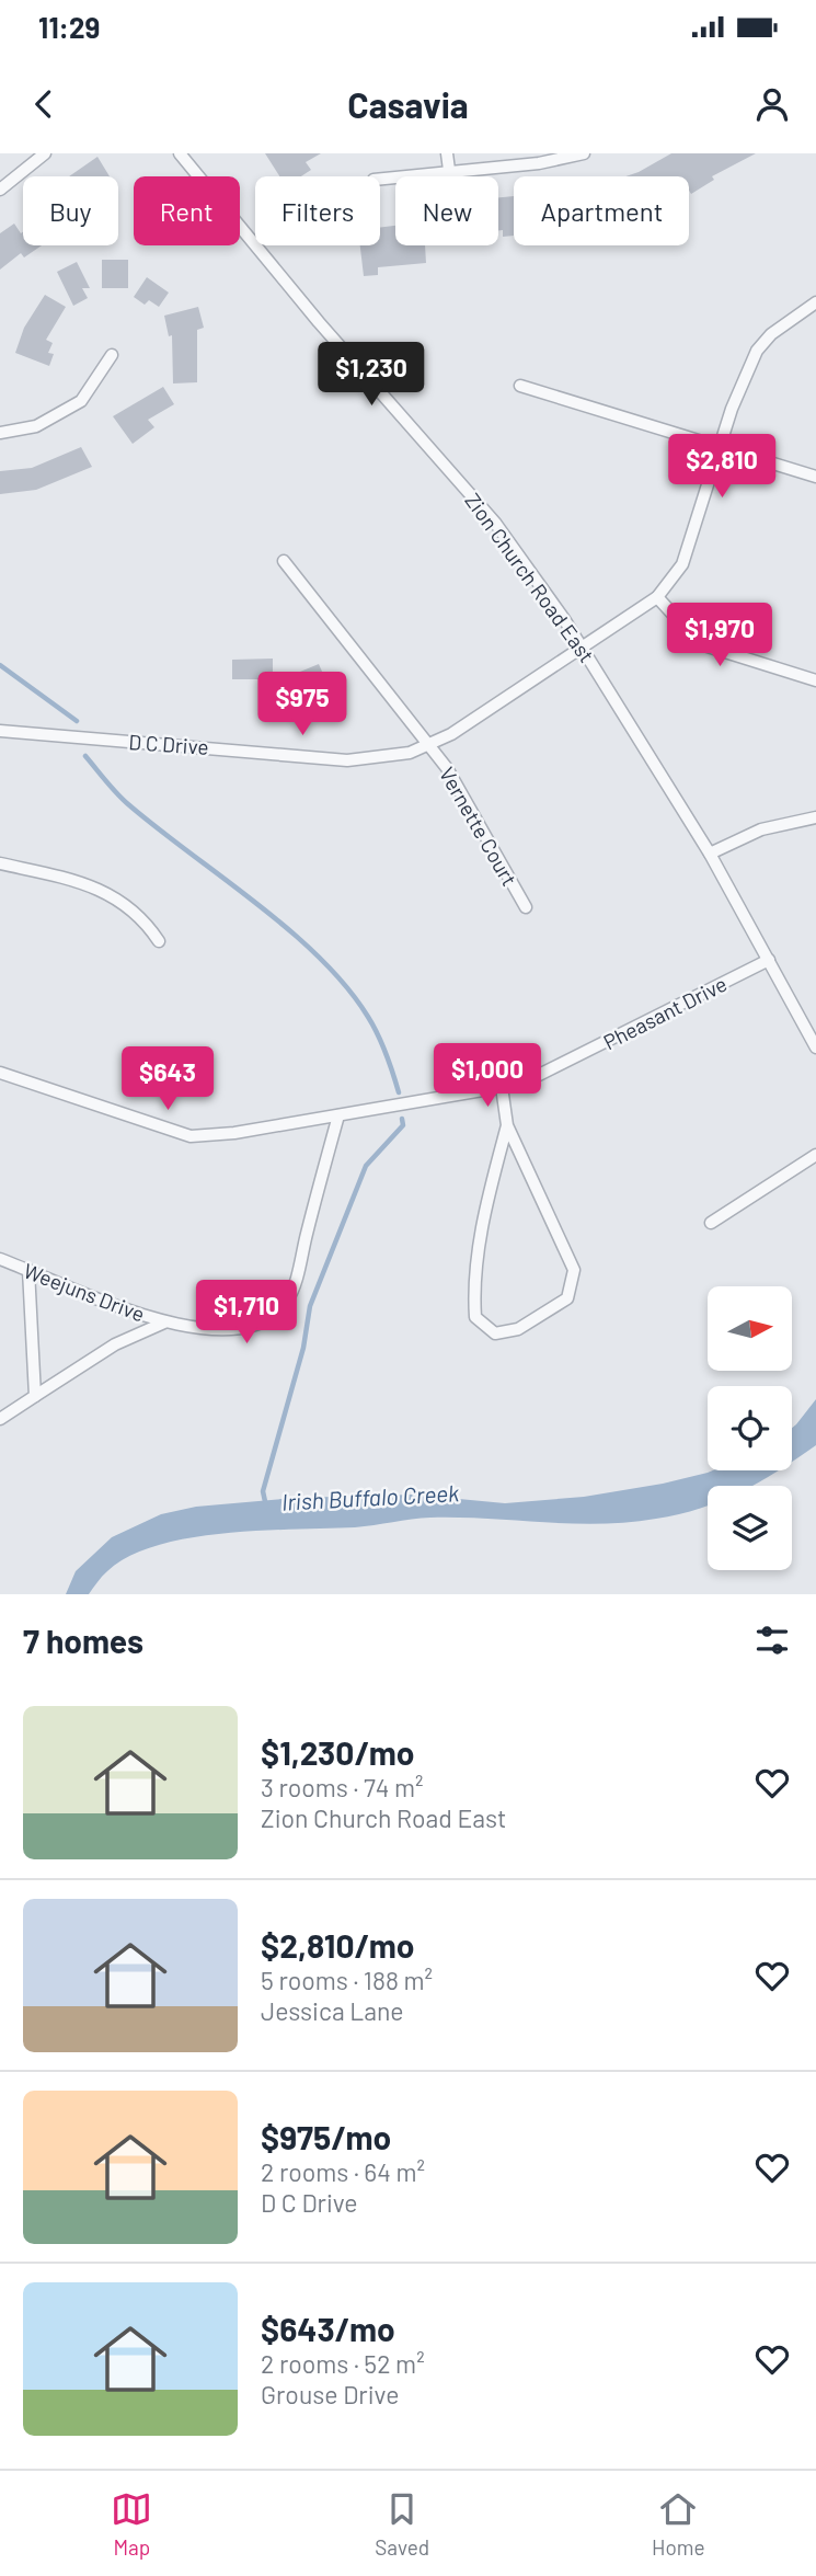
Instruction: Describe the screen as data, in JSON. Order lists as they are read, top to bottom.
{
  "streets": {
    "street": [
      "Zion Church Road East",
      "D C Drive",
      "Vernette Court",
      "Pheasant Drive",
      "Weejuns Drive"
    ]
  },
  "crossings": [
    ["Zion Church Road East", "D C Drive"],
    ["Zion Church Road East", "Pheasant Drive"],
    ["D C Drive", "Vernette Court"],
    ["Pheasant Drive", "Weejuns Drive"]
  ],
  "water": ["Irish Buffalo Creek"],
  "north": "right",
  "page": {
    "status": "11:29",
    "header": "Casavia",
    "chip": [
      "Buy",
      "Rent",
      "Filters",
      "New",
      "Apartment"
    ],
    "price": [
      "$1,230",
      "$2,810",
      "$1,970",
      "$975",
      "$1,000",
      "$643",
      "$1,710"
    ],
    "heading": "7 homes",
    "list": [
      {
        "name": "$1,230/mo",
        "note": "3 rooms · 74 m² · Zion Church Road East"
      },
      {
        "name": "$2,810/mo",
        "note": "5 rooms · 188 m² · Jessica Lane"
      },
      {
        "name": "$975/mo",
        "note": "2 rooms · 64 m² · D C Drive"
      },
      {
        "name": "$643/mo",
        "note": "2 rooms · 52 m² · Grouse Drive"
      }
    ],
    "tabs": ["Map", "Saved", "Home"]
  }
}
